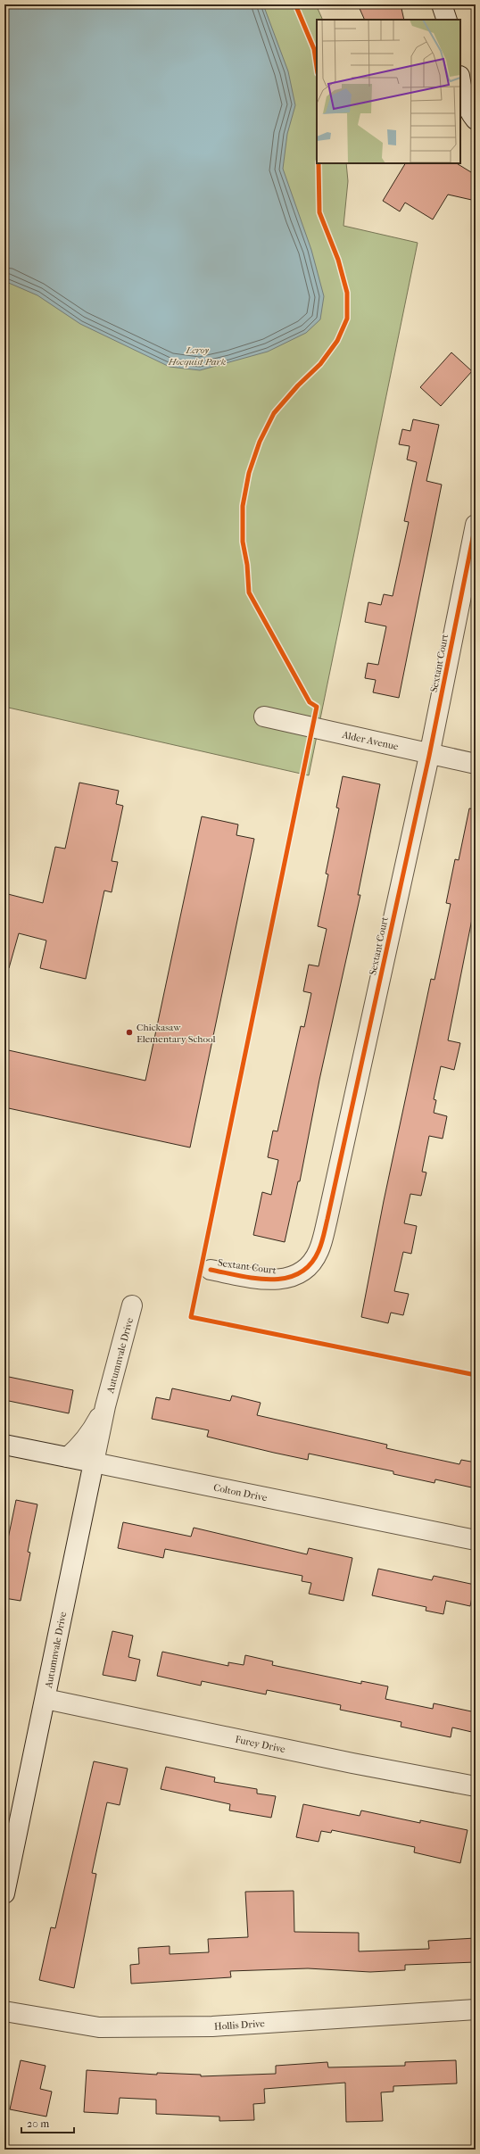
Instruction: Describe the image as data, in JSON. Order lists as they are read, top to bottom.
{
  "streets": {
    "street": [
      "Sextant Court",
      "Alder Avenue",
      "Autumnvale Drive",
      "Colton Drive",
      "Furey Drive",
      "Hollis Drive"
    ]
  },
  "crossings": [
    ["Sextant Court", "Alder Avenue"],
    ["Autumnvale Drive", "Colton Drive"],
    ["Autumnvale Drive", "Furey Drive"]
  ],
  "parks": ["Leroy Hoequist Park"],
  "places": ["Chickasaw Elementary School"],
  "scale_bar": "20 m"
}
